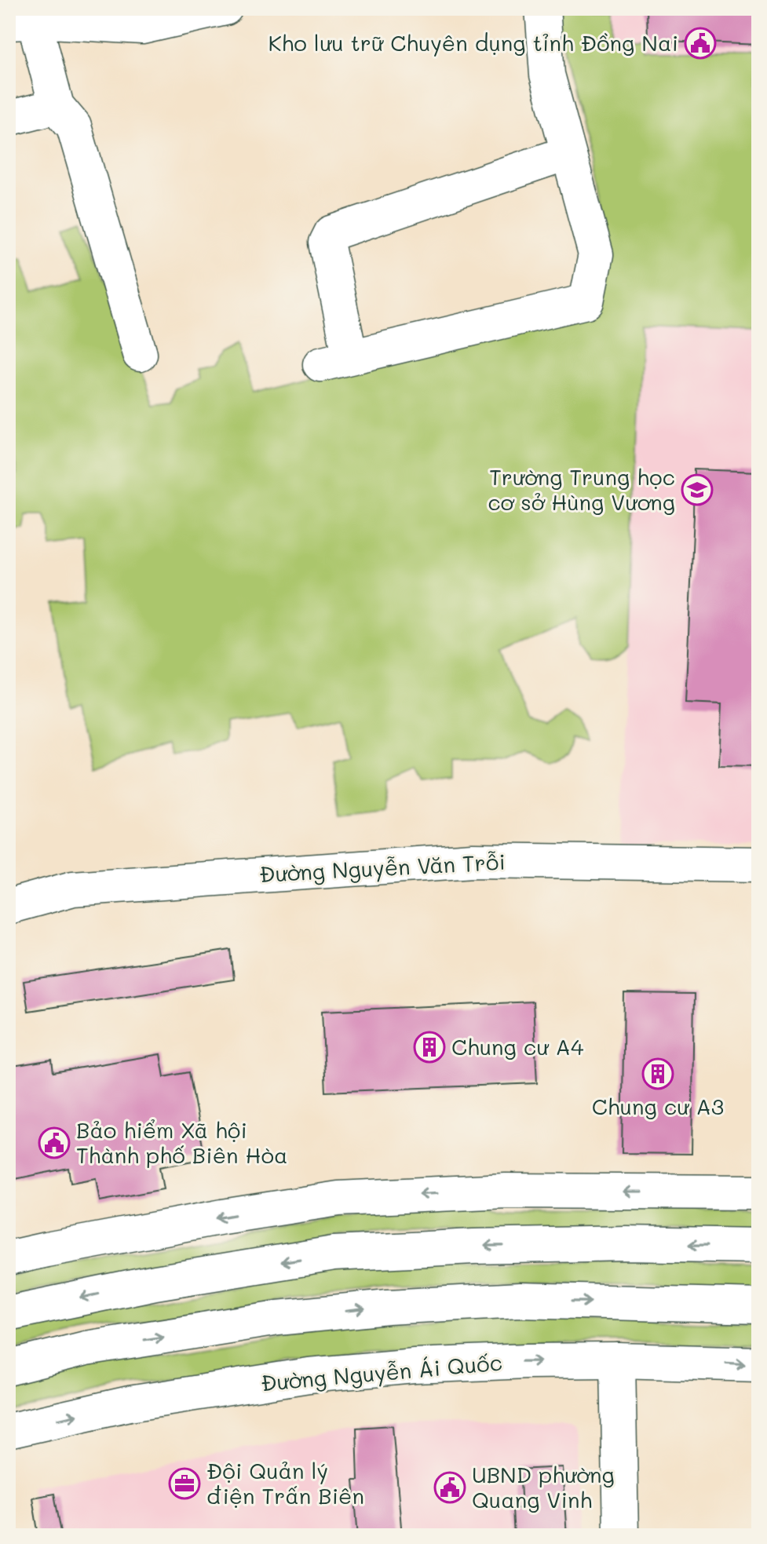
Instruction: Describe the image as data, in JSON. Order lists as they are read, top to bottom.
{
  "streets": {
    "main road": ["Đường Nguyễn Văn Trỗi", "Đường Nguyễn Ái Quốc"]
  },
  "places": {
    "public building": ["Kho lưu trữ Chuyên dụng tỉnh Đồng Nai", "Bảo hiểm Xã hội Thành phố Biên Hòa", "UBND phường Quang Vinh"],
    "school or university": ["Trường Trung học cơ sở Hùng Vương"],
    "building": ["Chung cư A4", "Chung cư A3"],
    "office": ["Đội Quản lý điện Trấn Biên"]
  }
}
